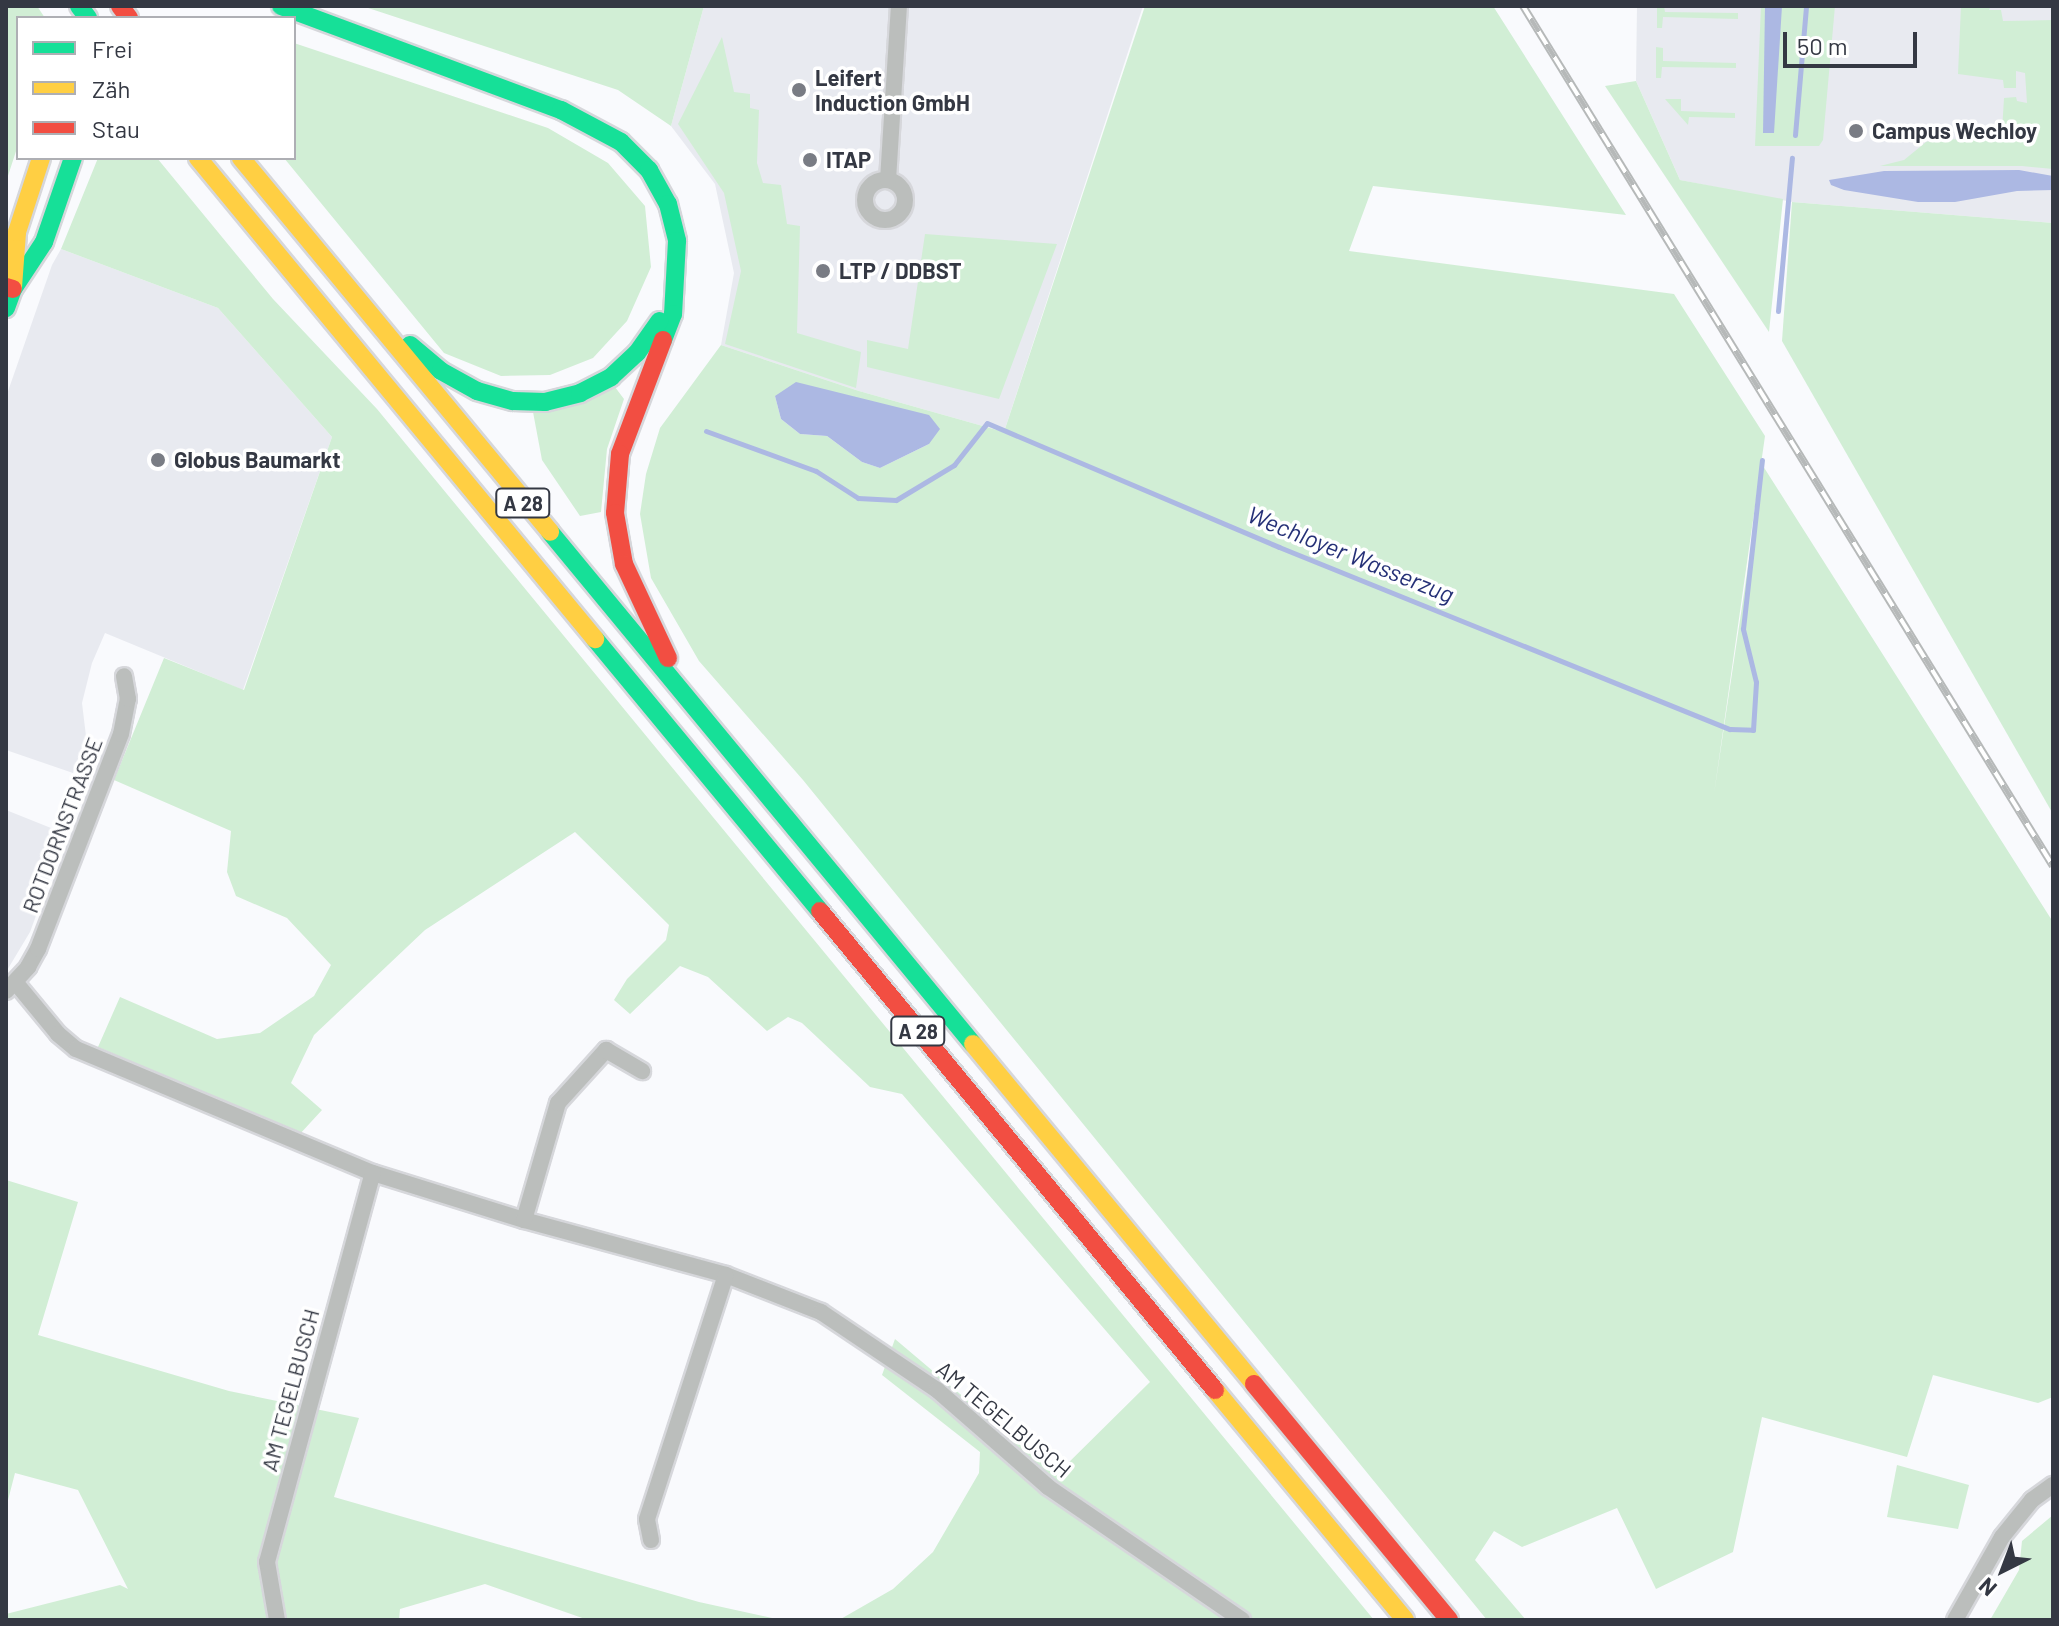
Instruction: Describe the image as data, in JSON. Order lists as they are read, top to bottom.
{
  "streets": {
    "main road": ["A 28"],
    "street": ["ROTDORNSTRASSE", "AM TEGELBUSCH"]
  },
  "crossings": [
    ["ROTDORNSTRASSE", "AM TEGELBUSCH"]
  ],
  "water": ["Wechloyer Wasserzug"],
  "places": [
    "Leifert Induction GmbH",
    "Campus Wechloy",
    "ITAP",
    "LTP / DDBST",
    "Globus Baumarkt"
  ],
  "legend": ["Frei", "Zäh", "Stau"],
  "scale_bar": "50 m",
  "north": "bottom left"
}
